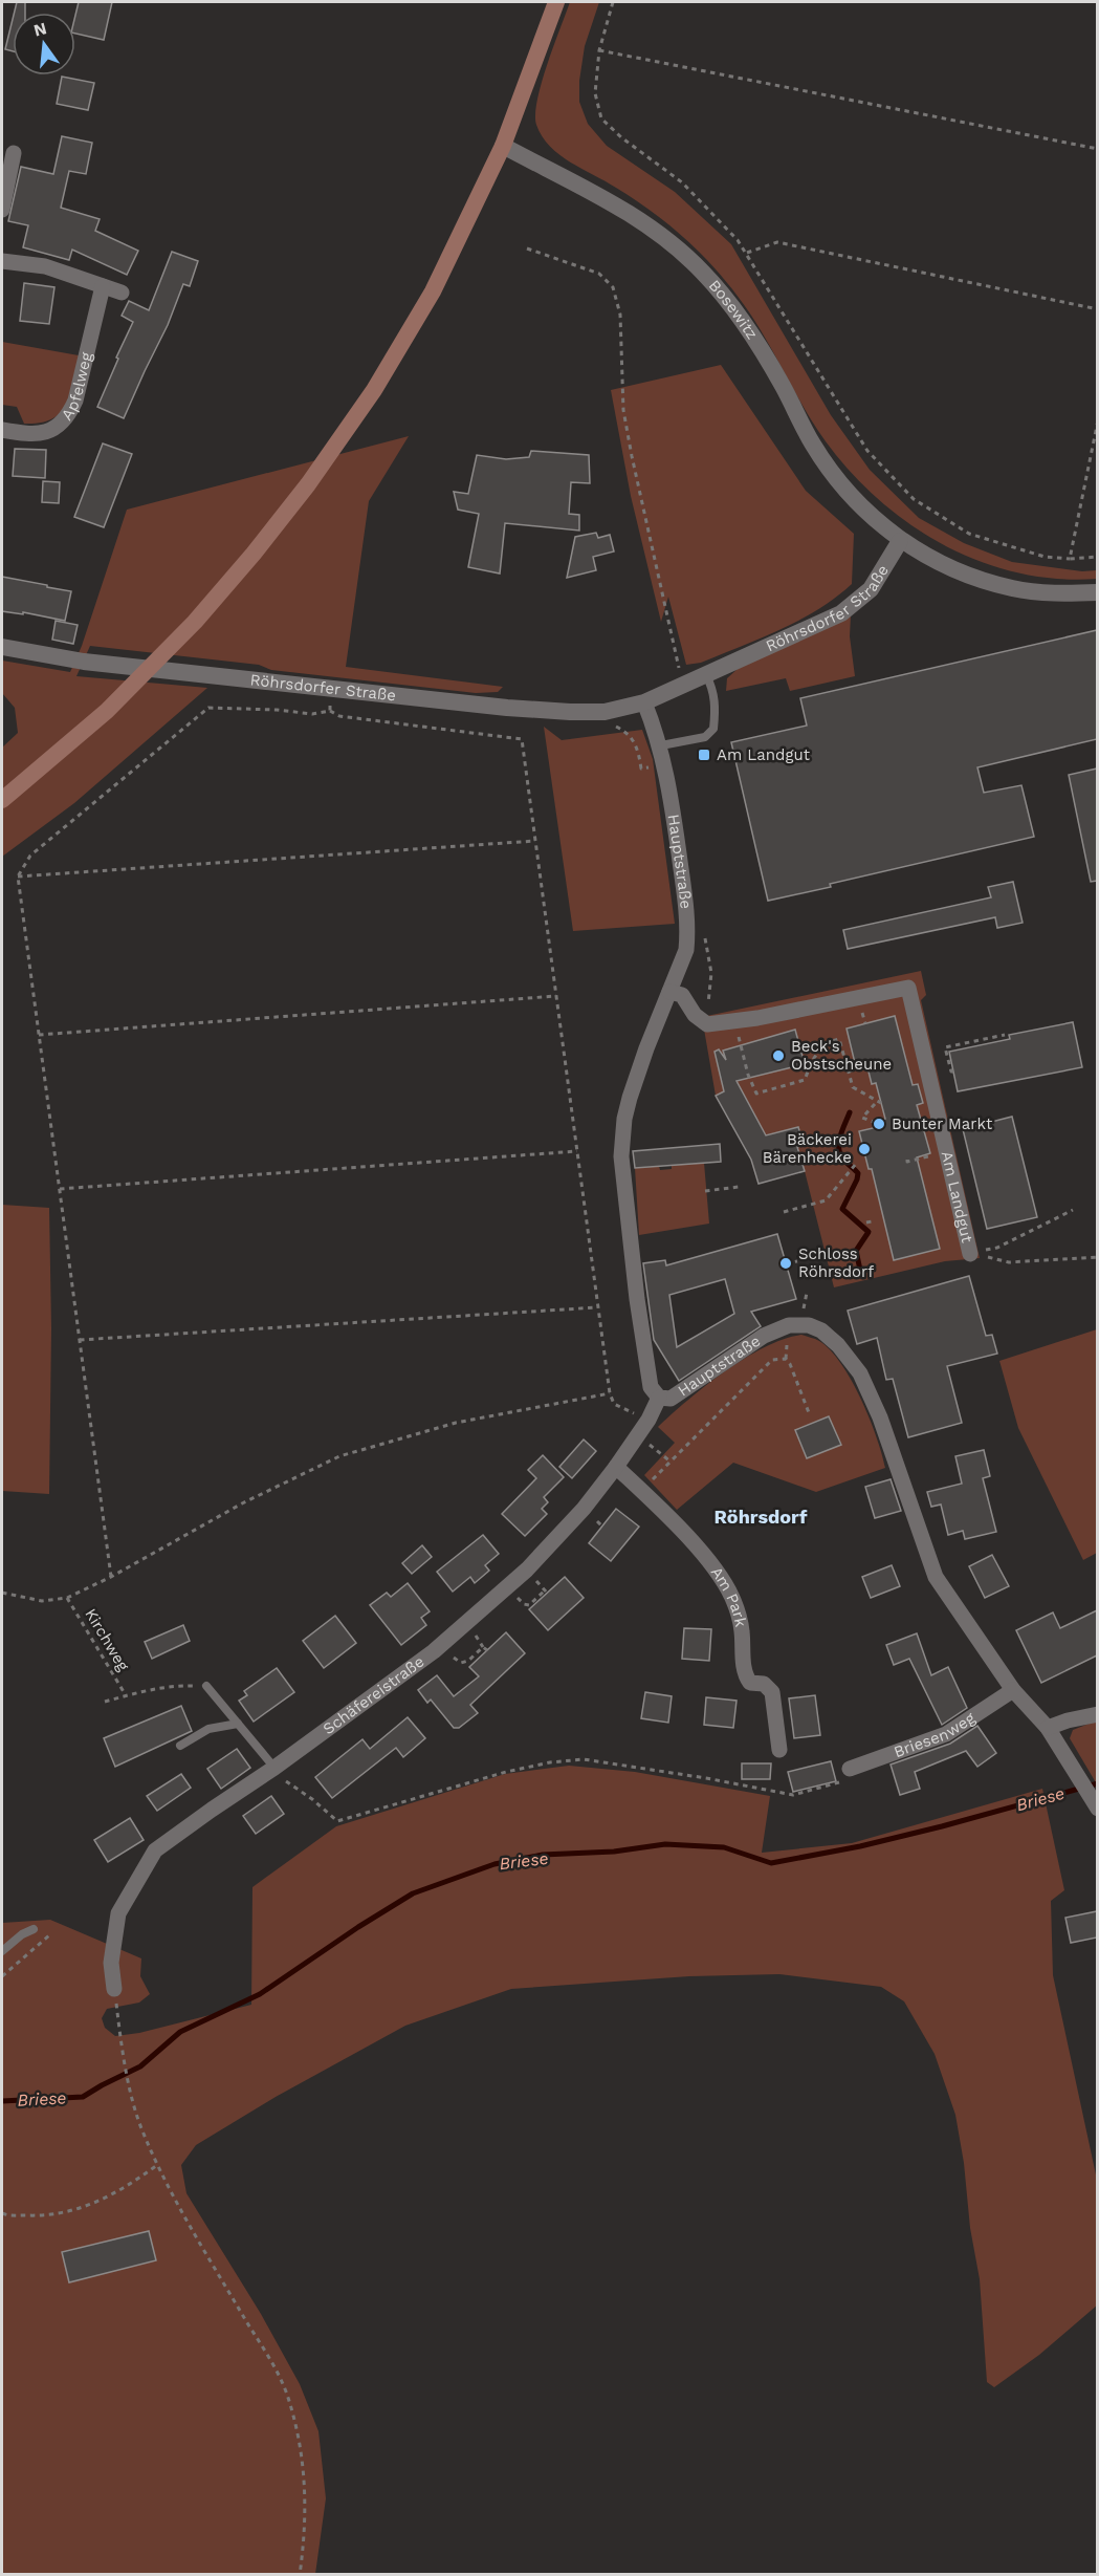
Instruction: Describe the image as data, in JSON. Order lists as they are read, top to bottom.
{
  "streets": {
    "street": [
      "Bosewitz",
      "Apfelweg",
      "Röhrsdorfer Straße",
      "Hauptstraße",
      "Am Landgut",
      "Am Park",
      "Schäfereistraße",
      "Briesenweg"
    ],
    "path": ["Kirchweg"]
  },
  "crossings": [
    ["Bosewitz", "Röhrsdorfer Straße"],
    ["Röhrsdorfer Straße", "Hauptstraße"],
    ["Hauptstraße", "Am Landgut"],
    ["Hauptstraße", "Schäfereistraße"],
    ["Hauptstraße", "Briesenweg"],
    ["Am Park", "Schäfereistraße"]
  ],
  "districts": ["Röhrsdorf"],
  "water": ["Briese"],
  "places": {
    "transit": ["Am Landgut"],
    "other": [
      "Beck's Obstscheune",
      "Bunter Markt",
      "Bäckerei Bärenhecke",
      "Schloss Röhrsdorf"
    ]
  },
  "north": "top"
}
